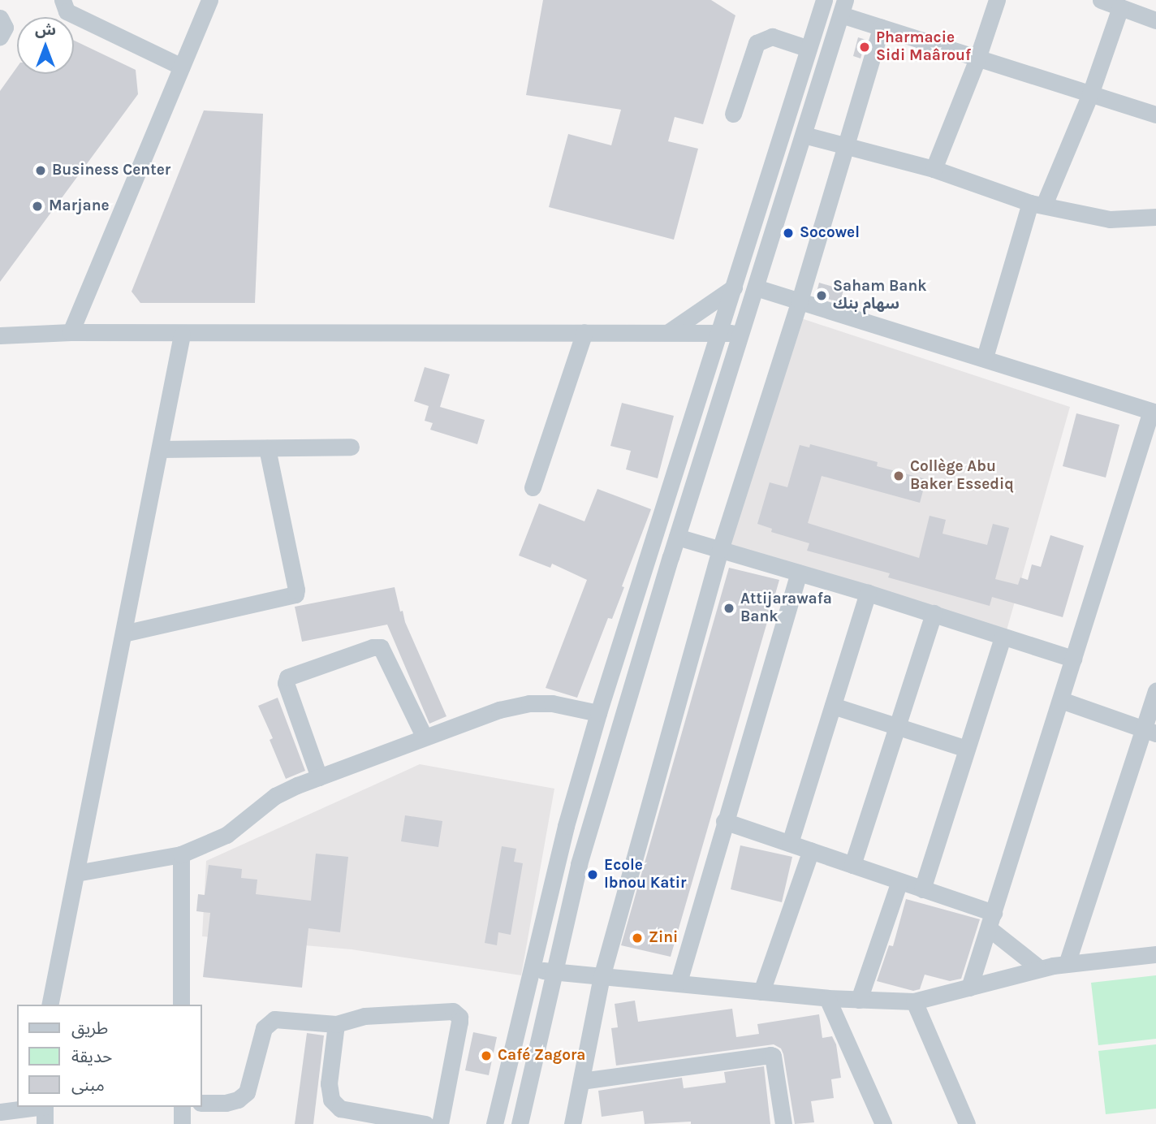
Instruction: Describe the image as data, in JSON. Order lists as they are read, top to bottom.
{
  "places": [
    "Pharmacie Sidi Maârouf",
    "Business Center",
    "Marjane",
    "Socowel",
    "Saham Bank سهام بنك",
    "Collège Abu Baker Essediq",
    "Attijarawafa Bank",
    "Ecole Ibnou Katir",
    "Zini",
    "Café Zagora"
  ],
  "legend": ["طريق", "حديقة", "مبنى"],
  "north": "top"
}
